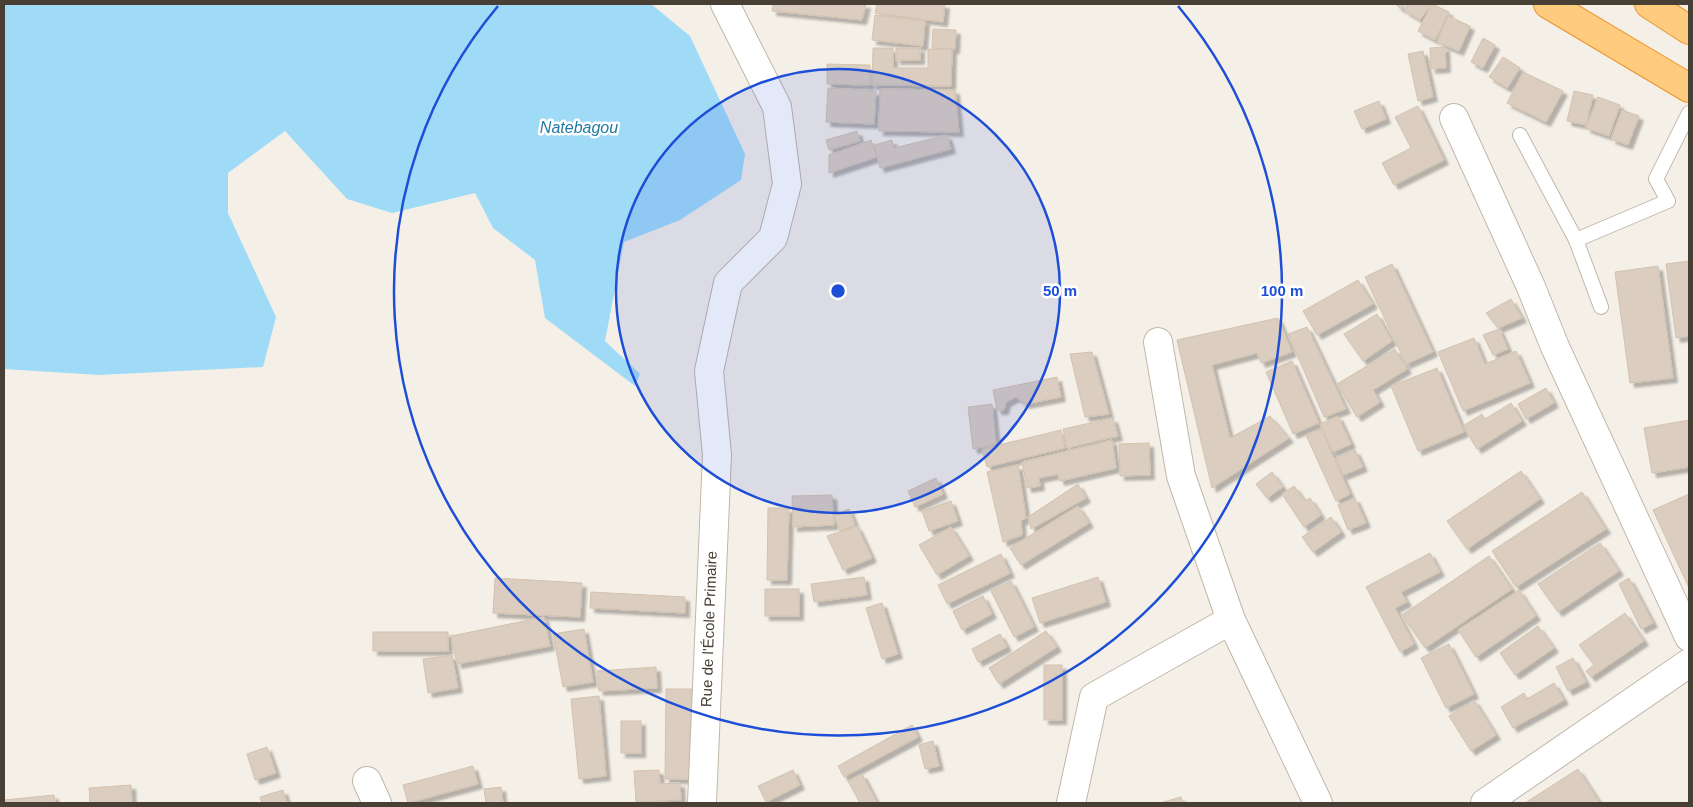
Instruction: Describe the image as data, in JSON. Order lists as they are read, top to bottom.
{
  "streets": {
    "street": ["Rue de l'École Primaire"]
  },
  "water": ["Natebagou"],
  "rings": ["50 m", "100 m"]
}
